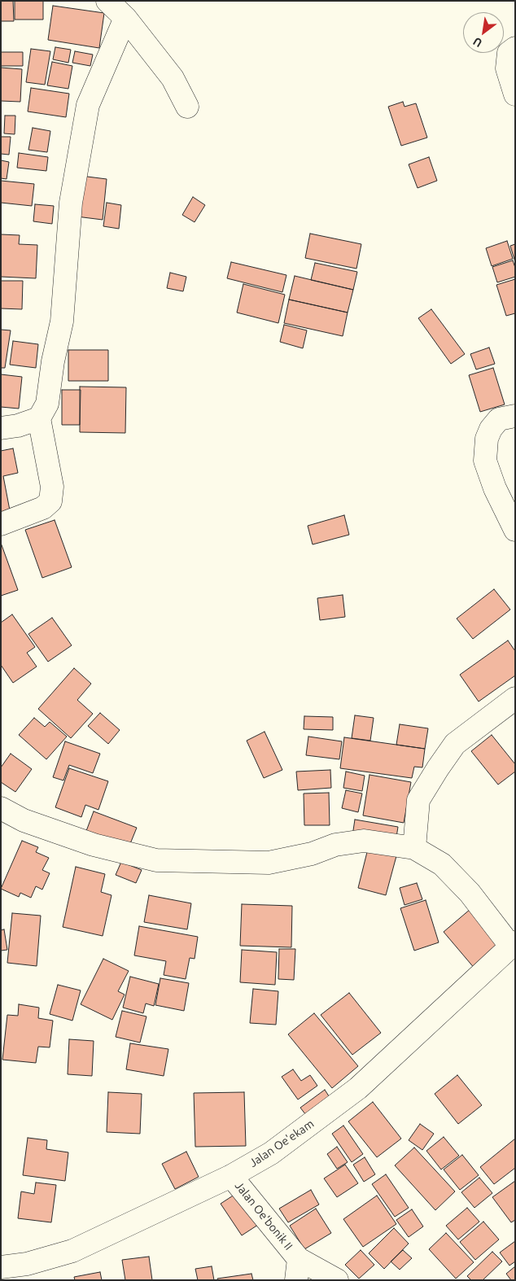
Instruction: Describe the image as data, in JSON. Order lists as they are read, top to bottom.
{
  "streets": {
    "street": ["Jalan Oe'ekam", "Jalan Oe'bonik II"]
  },
  "crossings": [
    ["Jalan Oe'ekam", "Jalan Oe'bonik II"]
  ],
  "north": "bottom left"
}
